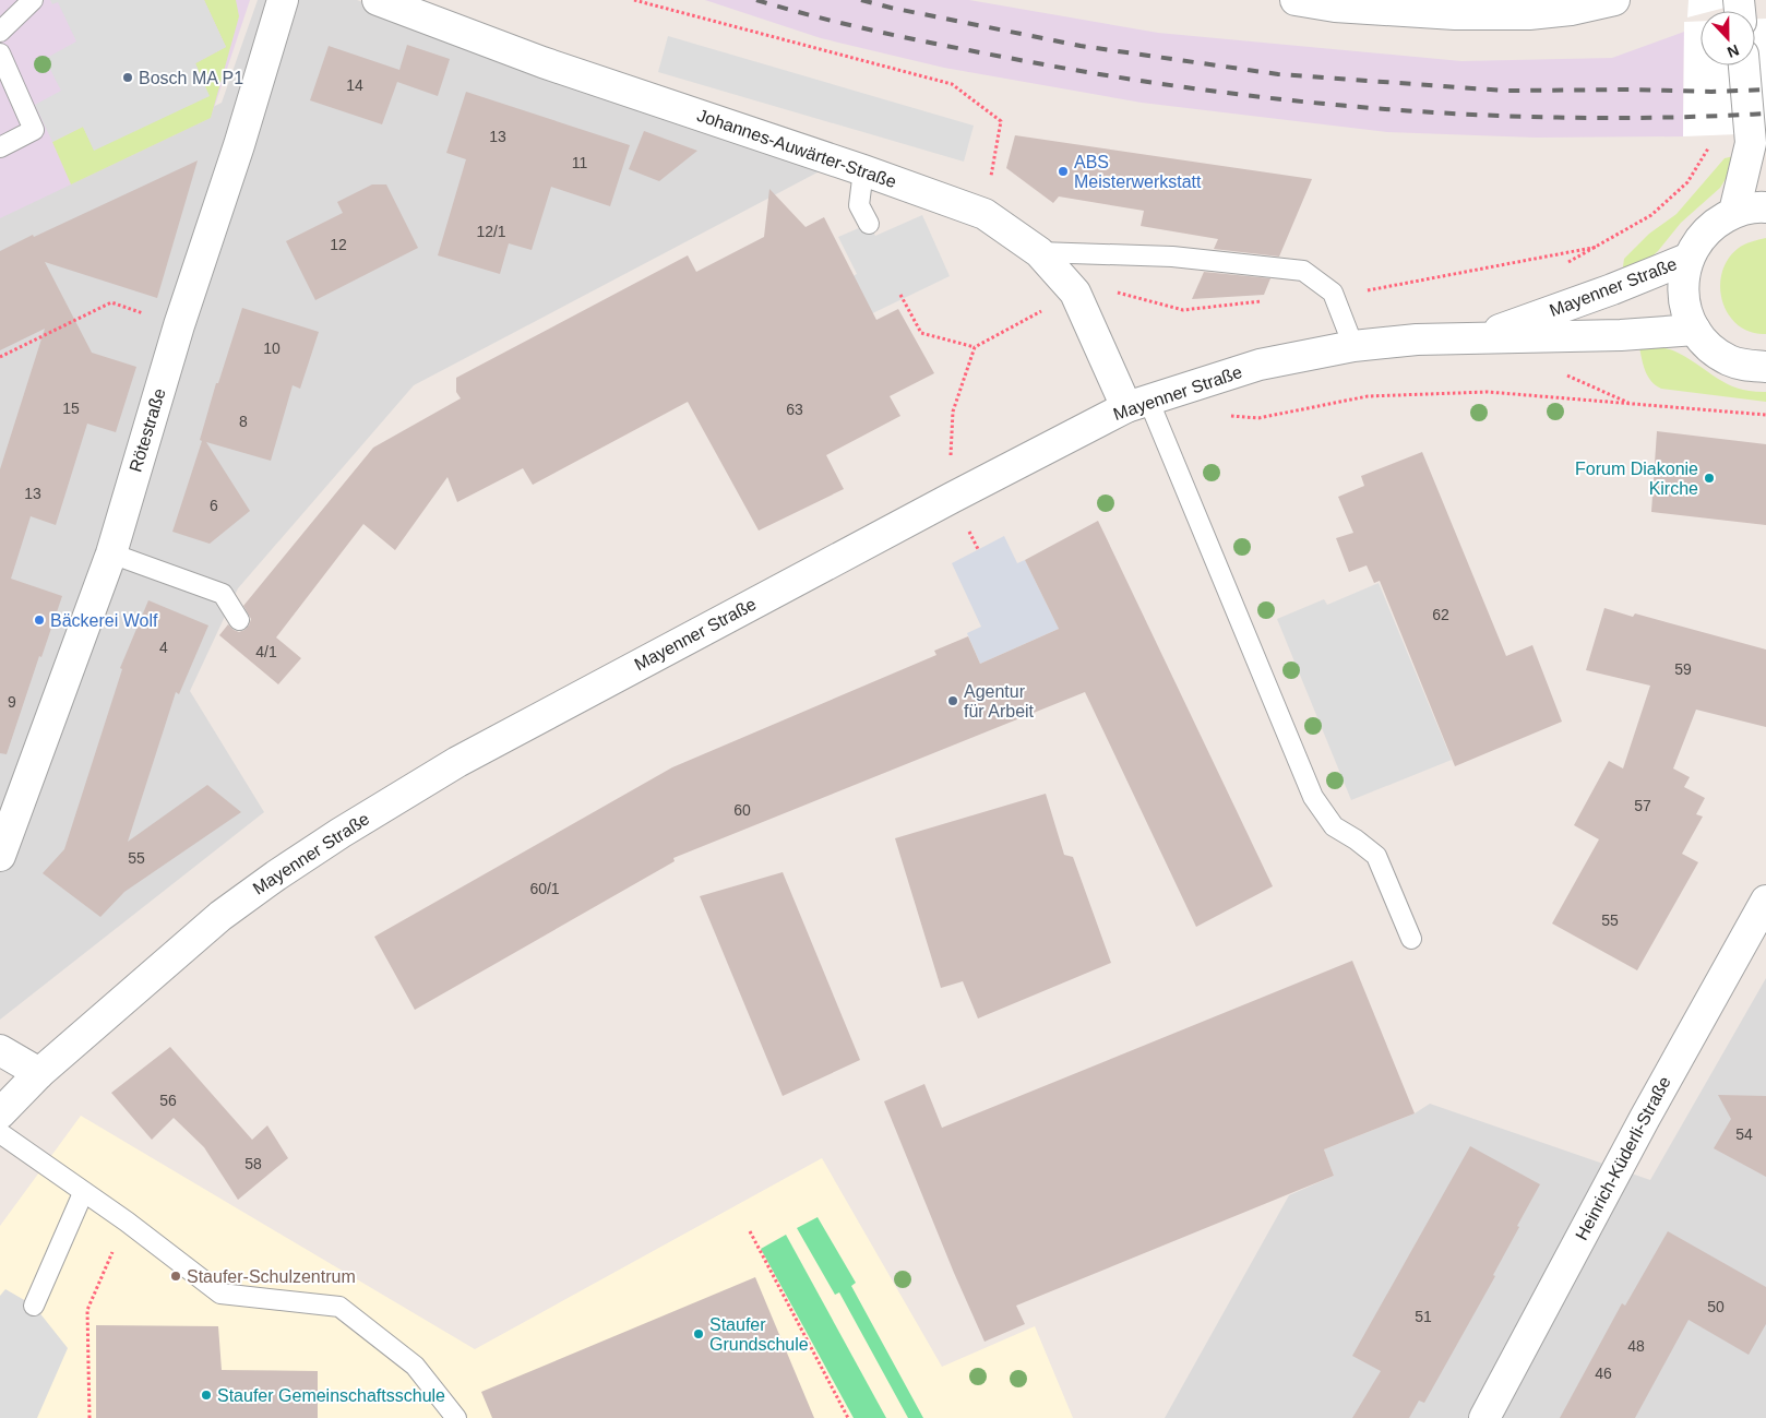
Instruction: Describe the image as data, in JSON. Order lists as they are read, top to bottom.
{
  "streets": {
    "street": [
      "Johannes-Auwärter-Straße",
      "Mayenner Straße",
      "Rötestraße",
      "Heinrich-Küderli-Straße"
    ]
  },
  "crossings": [
    ["Johannes-Auwärter-Straße", "Mayenner Straße"]
  ],
  "places": [
    "Bosch MA P1",
    "ABS Meisterwerkstatt",
    "Forum Diakonie Kirche",
    "Bäckerei Wolf",
    "Agentur für Arbeit",
    "Staufer-Schulzentrum",
    "Staufer Grundschule",
    "Staufer Gemeinschaftsschule"
  ],
  "house_numbers": [
    "14",
    "13",
    "11",
    "12/1",
    "12",
    "10",
    "15",
    "63",
    "8",
    "13",
    "6",
    "62",
    "4",
    "4/1",
    "59",
    "9",
    "57",
    "60",
    "55",
    "60/1",
    "55",
    "56",
    "54",
    "58",
    "50",
    "51",
    "48",
    "46"
  ],
  "north": "bottom"
}
